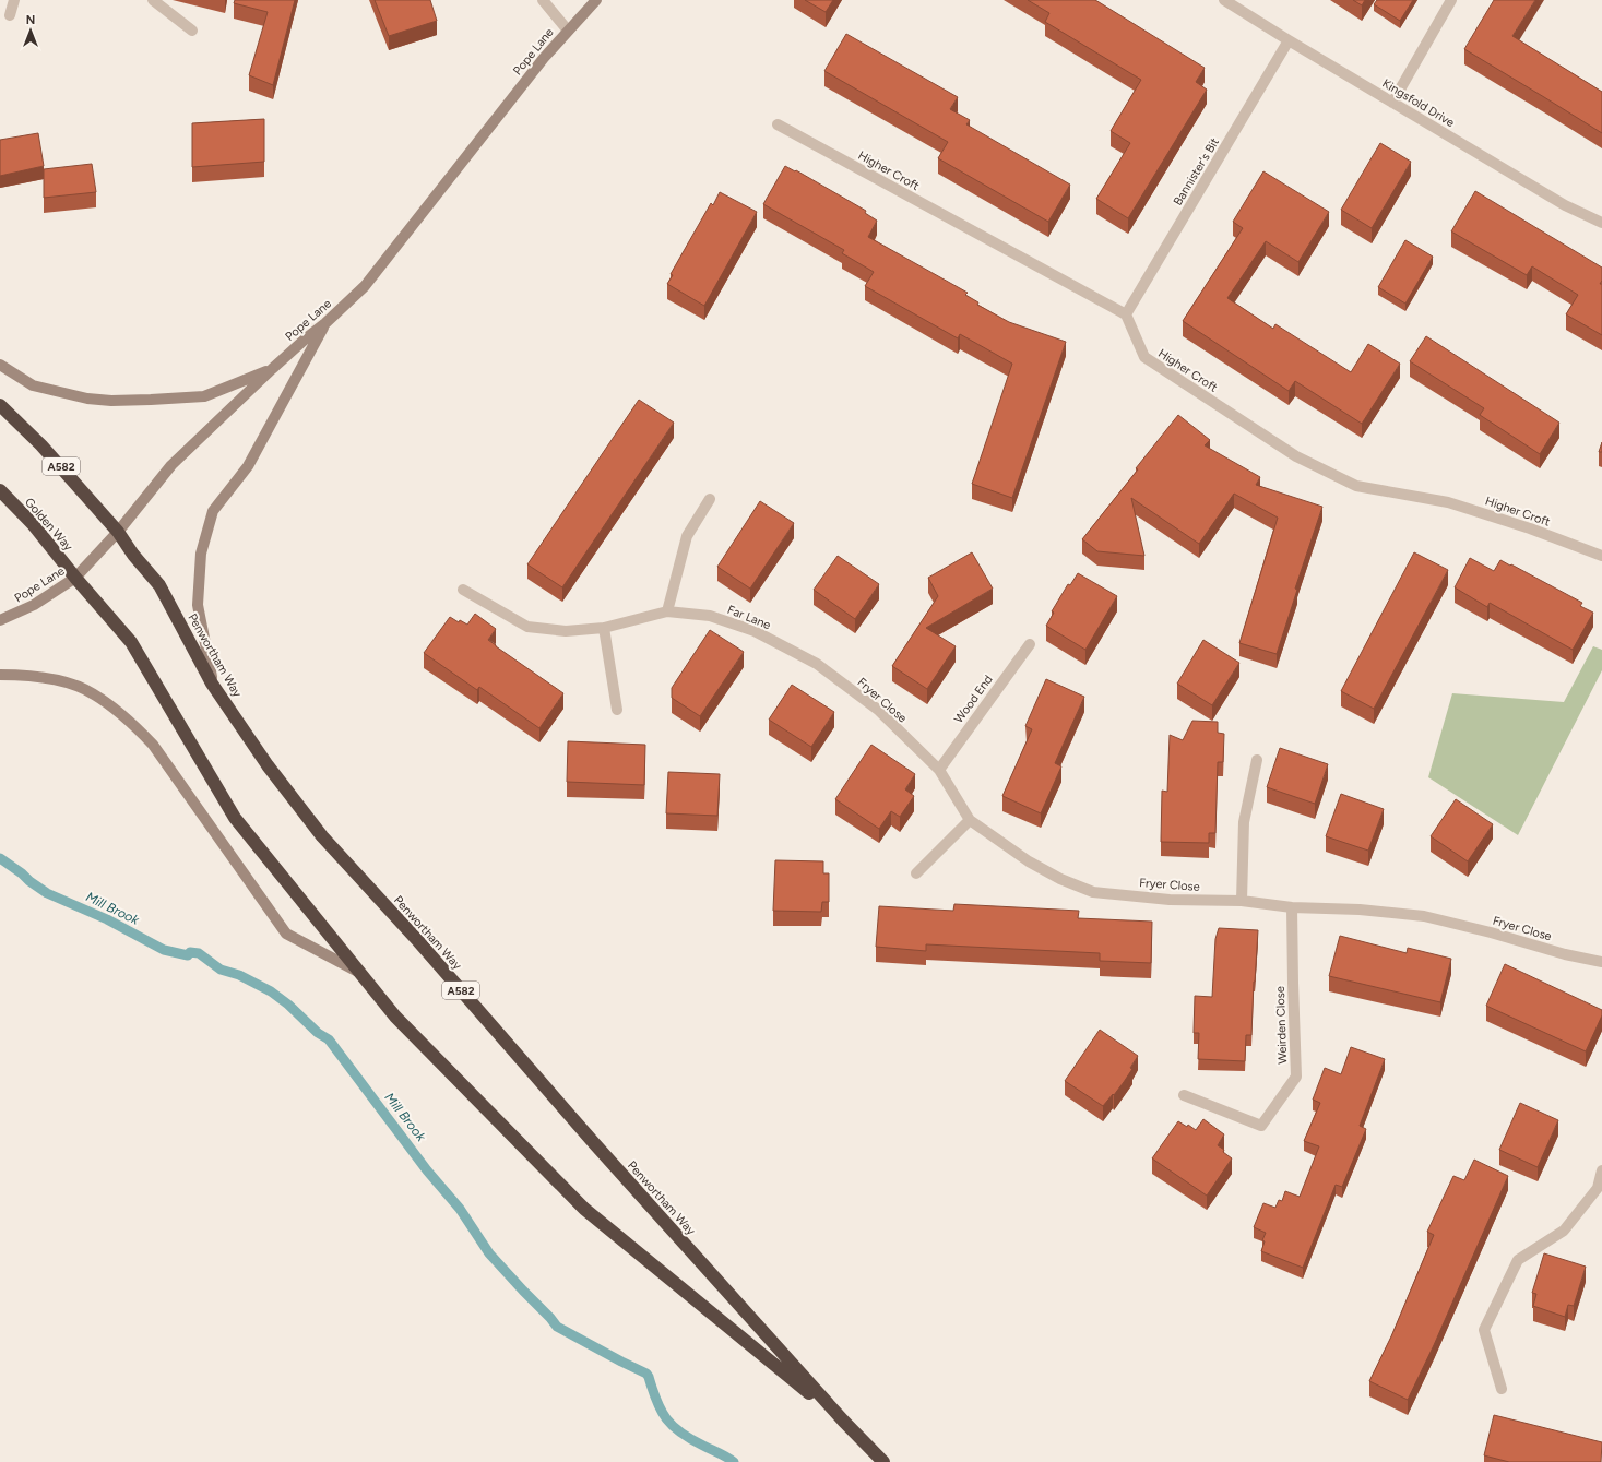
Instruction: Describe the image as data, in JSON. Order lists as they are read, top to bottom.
{
  "streets": {
    "highway": ["A582", "Golden Way", "Penwortham Way"],
    "street": [
      "Pope Lane",
      "Kingsfold Drive",
      "Higher Croft",
      "Bannister's Bit",
      "Far Lane",
      "Wood End",
      "Fryer Close",
      "Weirden Close"
    ]
  },
  "crossings": [
    ["Pope Lane", "A582"],
    ["Pope Lane", "Golden Way"],
    ["Pope Lane", "Penwortham Way"],
    ["Kingsfold Drive", "Bannister's Bit"],
    ["Higher Croft", "Bannister's Bit"],
    ["A582", "Penwortham Way"],
    ["Golden Way", "Penwortham Way"],
    ["Far Lane", "Fryer Close"],
    ["Wood End", "Fryer Close"],
    ["Fryer Close", "Weirden Close"]
  ],
  "water": ["Mill Brook"],
  "north": "top"
}
